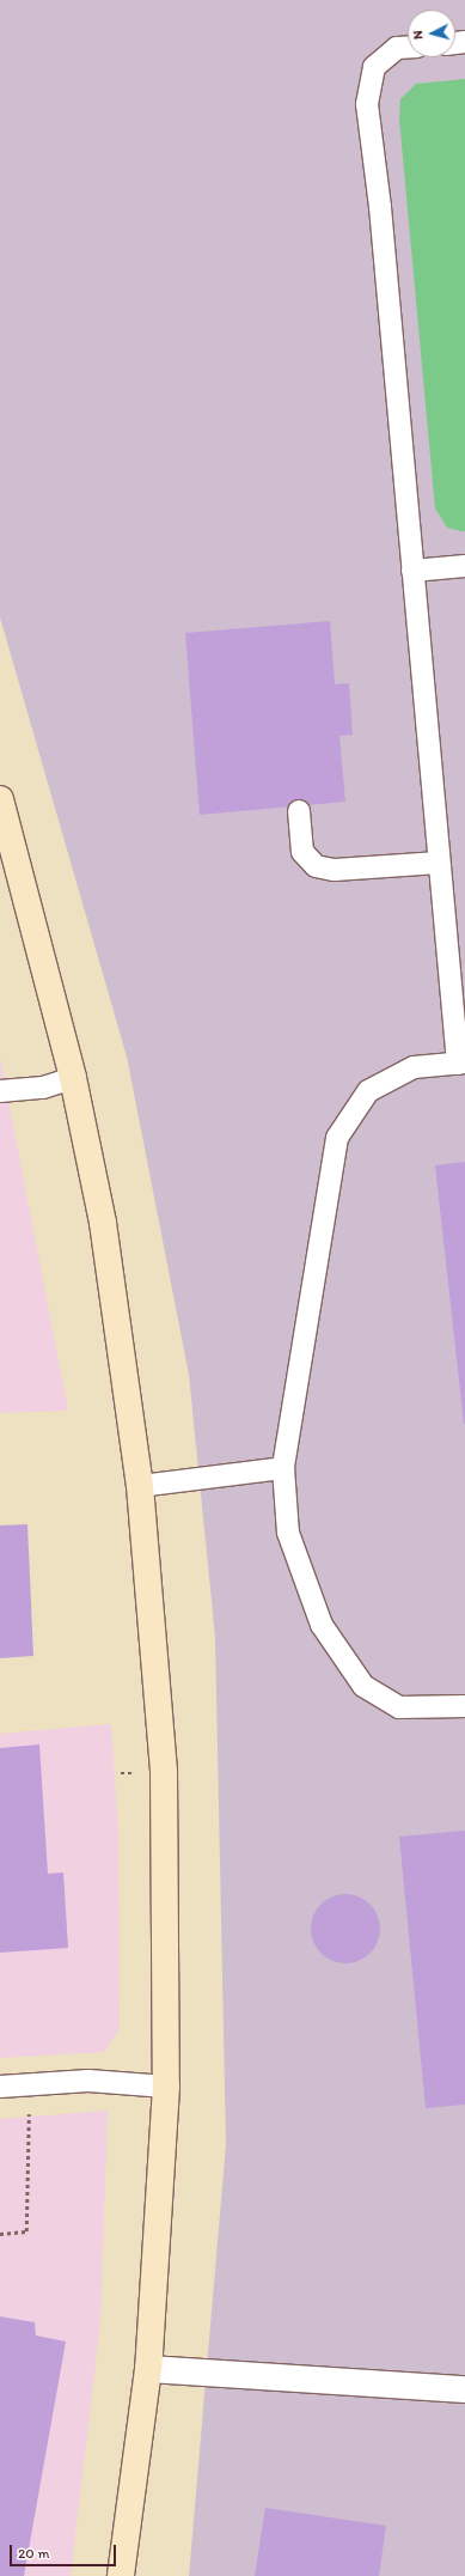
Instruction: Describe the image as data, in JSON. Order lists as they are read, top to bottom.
{
  "scale_bar": "20 m",
  "north": "left"
}
